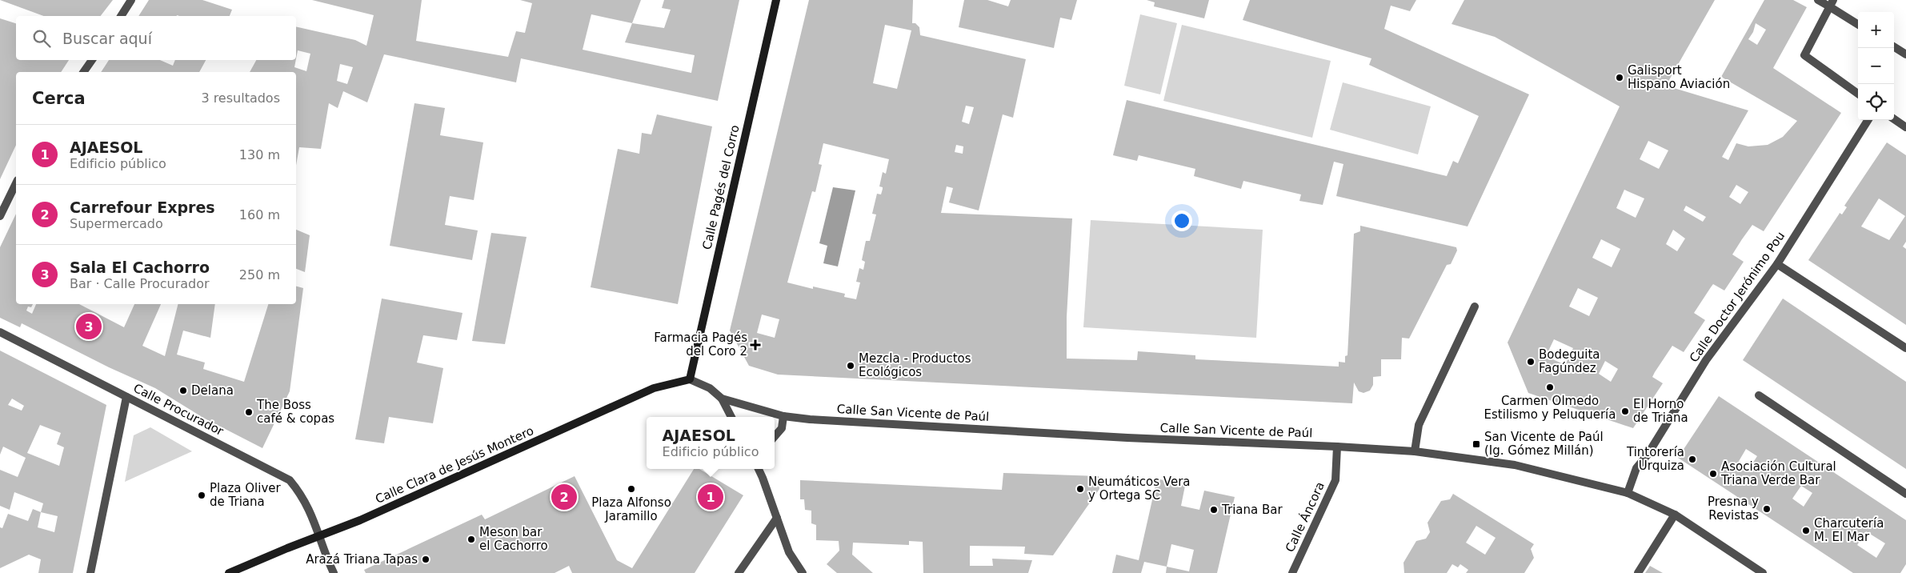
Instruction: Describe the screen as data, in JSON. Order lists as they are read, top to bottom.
{
  "streets": {
    "main road": ["Calle Pagés del Corro", "Calle Clara de Jesús Montero"],
    "street": [
      "Calle Doctor Jerónimo Pou",
      "Calle Procurador",
      "Calle San Vicente de Paúl",
      "Calle Áncora"
    ]
  },
  "crossings": [
    ["Calle Pagés del Corro", "Calle San Vicente de Paúl"],
    ["Calle Pagés del Corro", "Calle Clara de Jesús Montero"],
    ["Calle Doctor Jerónimo Pou", "Calle San Vicente de Paúl"],
    ["Calle Procurador", "Calle Clara de Jesús Montero"],
    ["Calle San Vicente de Paúl", "Calle Clara de Jesús Montero"],
    ["Calle San Vicente de Paúl", "Calle Áncora"]
  ],
  "places": {
    "other": [
      "Galisport Hispano Aviación",
      "Bodeguita Fagúndez",
      "Mezcla - Productos Ecológicos",
      "Carmen Olmedo Estilismo y Peluquería",
      "Delana",
      "El Horno de Triana",
      "The Boss café & copas",
      "Tintorería Urquiza",
      "Asociación Cultural Triana Verde Bar",
      "Plaza Alfonso Jaramillo",
      "Neumáticos Vera y Ortega SC",
      "Plaza Oliver de Triana",
      "Presna y Revistas",
      "Triana Bar",
      "Charcutería M. El Mar",
      "Meson bar el Cachorro",
      "Arazá Triana Tapas"
    ],
    "health": ["Farmacia Pagés del Coro 2"],
    "transit": ["San Vicente de Paúl (Ig. Gómez Millán)"]
  },
  "page": {
    "map_buttons": ["+", "−"],
    "search": "Buscar aquí",
    "heading": ["Cerca", "3 resultados"],
    "list": [
      {
        "mark": "1",
        "name": "AJAESOL",
        "note": "Edificio público",
        "value": "130 m"
      },
      {
        "mark": "2",
        "name": "Carrefour Expres",
        "note": "Supermercado",
        "value": "160 m"
      },
      {
        "mark": "3",
        "name": "Sala El Cachorro",
        "note": "Bar · Calle Procurador",
        "value": "250 m"
      }
    ],
    "pins": ["3", "1", "2"],
    "popup": ["AJAESOL", "Edificio público"]
  }
}
